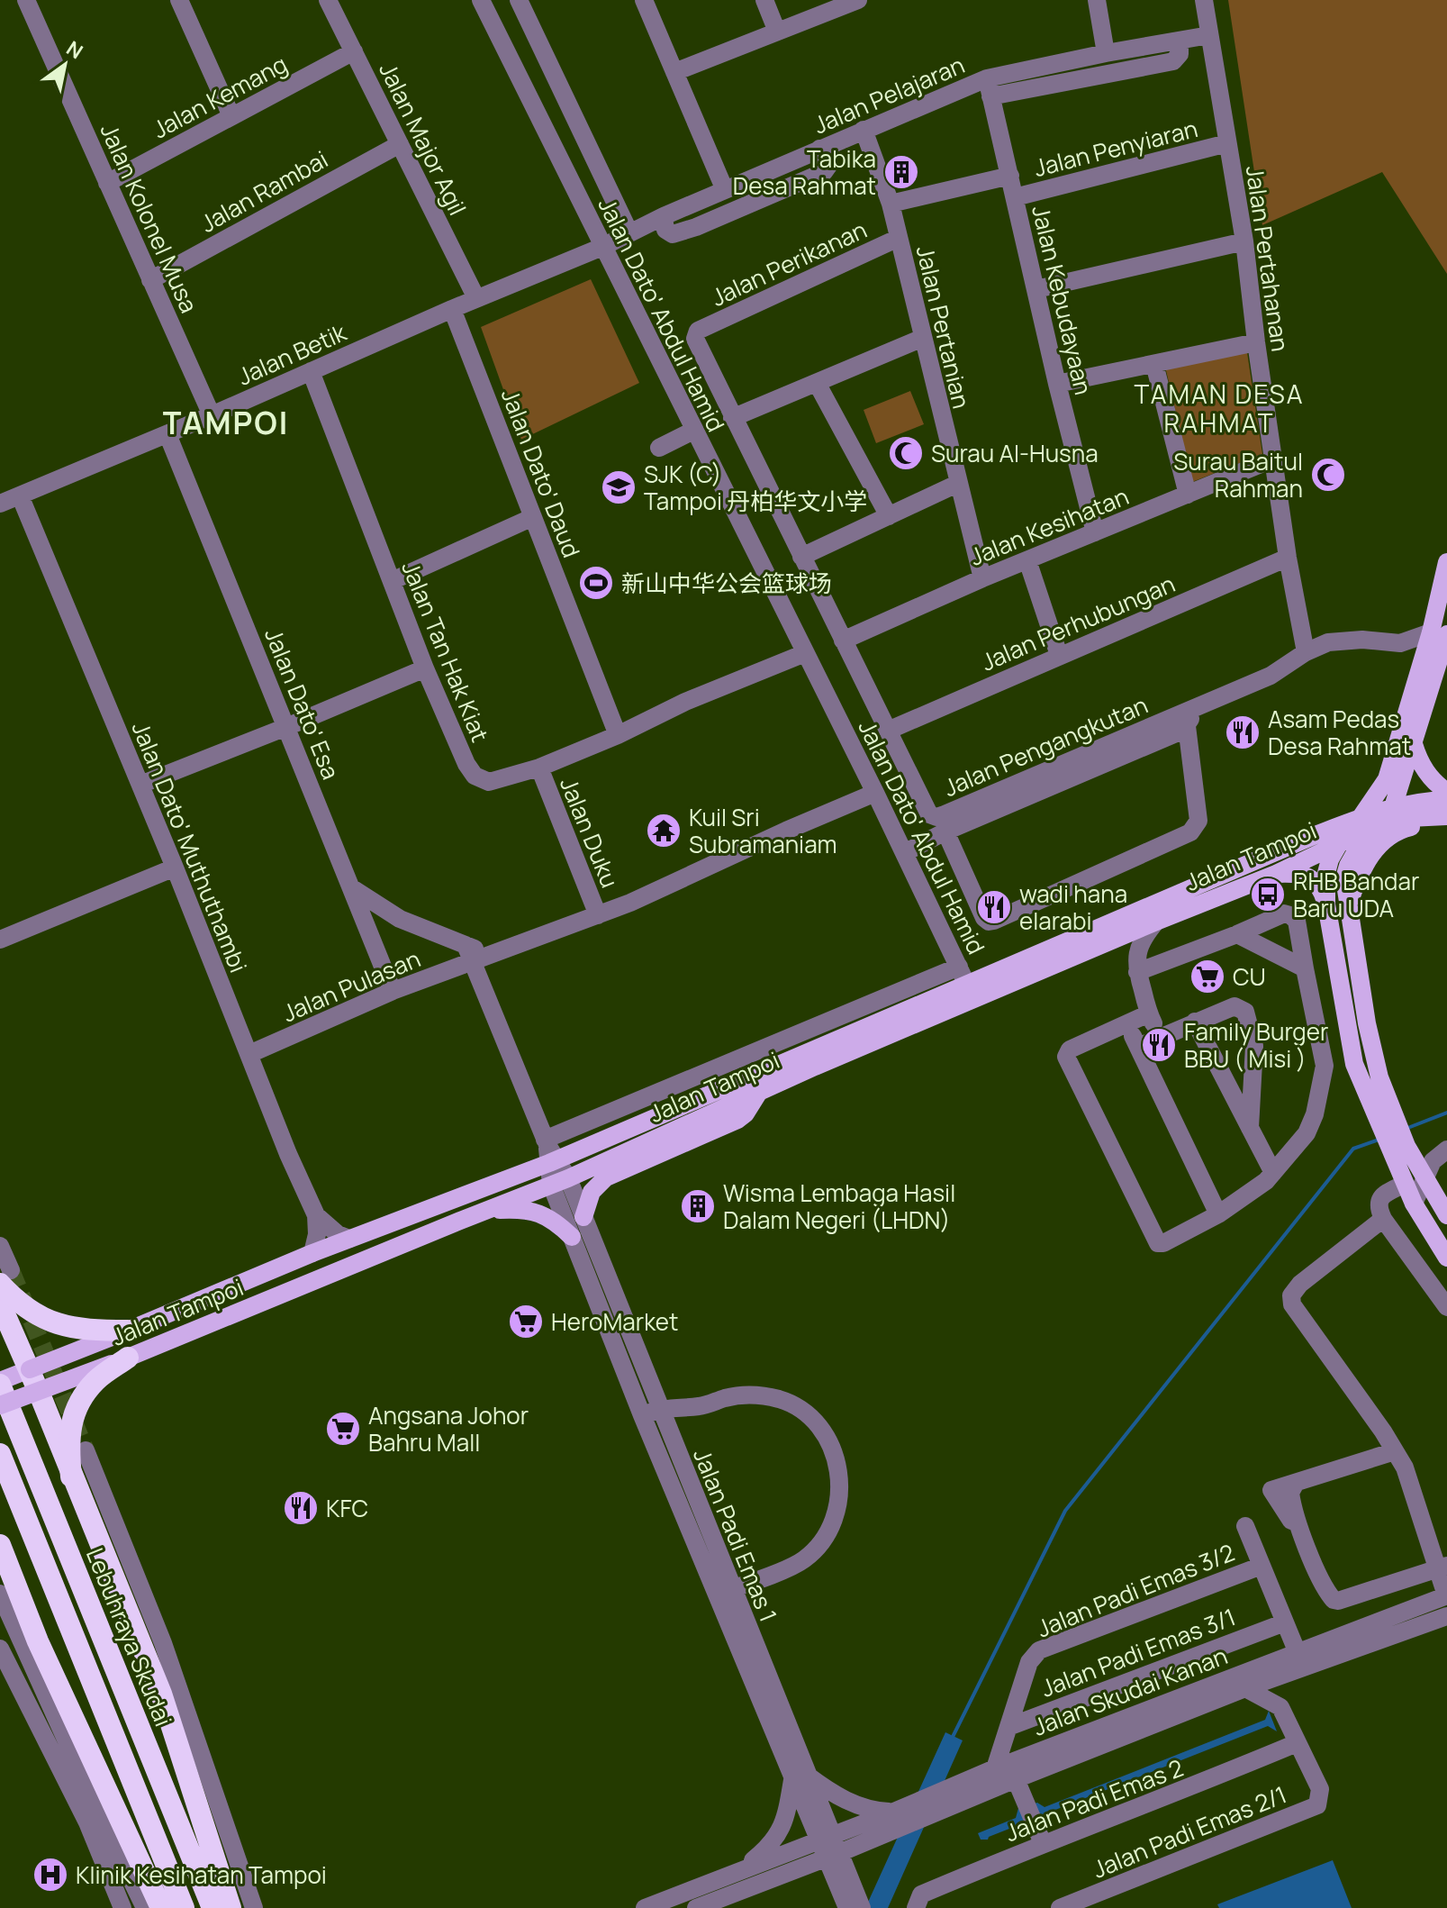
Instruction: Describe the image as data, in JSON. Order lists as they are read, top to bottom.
{
  "streets": {
    "highway": ["Lebuhraya Skudai"],
    "main road": ["Jalan Tampoi"],
    "street": [
      "Jalan Pelajaran",
      "Jalan Kemang",
      "Jalan Major Agil",
      "Jalan Penyiaran",
      "Jalan Rambai",
      "Jalan Kolonel Musa",
      "Jalan Pertahanan",
      "Jalan Perikanan",
      "Jalan Kebudayaan",
      "Jalan Dato' Abdul Hamid",
      "Jalan Pertanian",
      "Jalan Betik",
      "Jalan Dato' Daud",
      "Jalan Kesihatan",
      "Jalan Perhubungan",
      "Jalan Tan Hak Kiat",
      "Jalan Dato' Esa",
      "Jalan Pengangkutan",
      "Jalan Duku",
      "Jalan Dato' Muthuthambi",
      "Jalan Pulasan",
      "Jalan Padi Emas 1",
      "Jalan Padi Emas 3/2",
      "Jalan Padi Emas 3/1",
      "Jalan Skudai Kanan",
      "Jalan Padi Emas 2",
      "Jalan Padi Emas 2/1"
    ]
  },
  "crossings": [
    ["Jalan Pelajaran", "Jalan Pertahanan"],
    ["Jalan Pelajaran", "Jalan Kebudayaan"],
    ["Jalan Pelajaran", "Jalan Dato' Abdul Hamid"],
    ["Jalan Pelajaran", "Jalan Pertanian"],
    ["Jalan Pelajaran", "Jalan Betik"],
    ["Jalan Kemang", "Jalan Major Agil"],
    ["Jalan Kemang", "Jalan Kolonel Musa"],
    ["Jalan Major Agil", "Jalan Rambai"],
    ["Jalan Major Agil", "Jalan Betik"],
    ["Jalan Penyiaran", "Jalan Pertahanan"],
    ["Jalan Penyiaran", "Jalan Kebudayaan"],
    ["Jalan Rambai", "Jalan Kolonel Musa"],
    ["Jalan Kolonel Musa", "Jalan Betik"],
    ["Jalan Pertahanan", "Jalan Kesihatan"],
    ["Jalan Pertahanan", "Jalan Perhubungan"],
    ["Jalan Perikanan", "Jalan Pertanian"],
    ["Jalan Perikanan", "Jalan Pengangkutan"],
    ["Jalan Kebudayaan", "Jalan Kesihatan"],
    ["Jalan Dato' Abdul Hamid", "Jalan Betik"],
    ["Jalan Dato' Abdul Hamid", "Jalan Tan Hak Kiat"],
    ["Jalan Dato' Abdul Hamid", "Jalan Tampoi"],
    ["Jalan Pertanian", "Jalan Kesihatan"],
    ["Jalan Betik", "Jalan Dato' Daud"],
    ["Jalan Betik", "Jalan Tan Hak Kiat"],
    ["Jalan Betik", "Jalan Dato' Esa"],
    ["Jalan Betik", "Jalan Dato' Muthuthambi"],
    ["Jalan Dato' Daud", "Jalan Tan Hak Kiat"],
    ["Jalan Kesihatan", "Jalan Pengangkutan"],
    ["Jalan Perhubungan", "Jalan Pengangkutan"],
    ["Jalan Tan Hak Kiat", "Jalan Duku"],
    ["Jalan Dato' Esa", "Jalan Pulasan"],
    ["Jalan Dato' Muthuthambi", "Jalan Tampoi"],
    ["Jalan Dato' Muthuthambi", "Jalan Pulasan"],
    ["Jalan Tampoi", "Jalan Padi Emas 1"],
    ["Jalan Tampoi", "Lebuhraya Skudai"],
    ["Jalan Padi Emas 1", "Jalan Skudai Kanan"],
    ["Jalan Padi Emas 3/2", "Jalan Padi Emas 3/1"],
    ["Jalan Padi Emas 2", "Jalan Padi Emas 2/1"]
  ],
  "districts": ["TAMAN DESA RAHMAT", "TAMPOI"],
  "places": {
    "building": ["Tabika Desa Rahmat", "Wisma Lembaga Hasil Dalam Negeri (LHDN)"],
    "mosque": ["Surau Al-Husna", "Surau Baitul Rahman"],
    "school or university": ["SJK (C) Tampoi 丹柏华文小学"],
    "sports": ["新山中华公会篮球场"],
    "restaurant": [
      "Asam Pedas Desa Rahmat",
      "wadi hana elarabi",
      "Family Burger BBU ( Misi )",
      "KFC"
    ],
    "temple": ["Kuil Sri Subramaniam"],
    "bus stop": ["RHB Bandar Baru UDA"],
    "supermarket": ["CU", "HeroMarket", "Angsana Johor Bahru Mall"],
    "hospital": ["Klinik Kesihatan Tampoi"]
  },
  "north": "top right"
}
